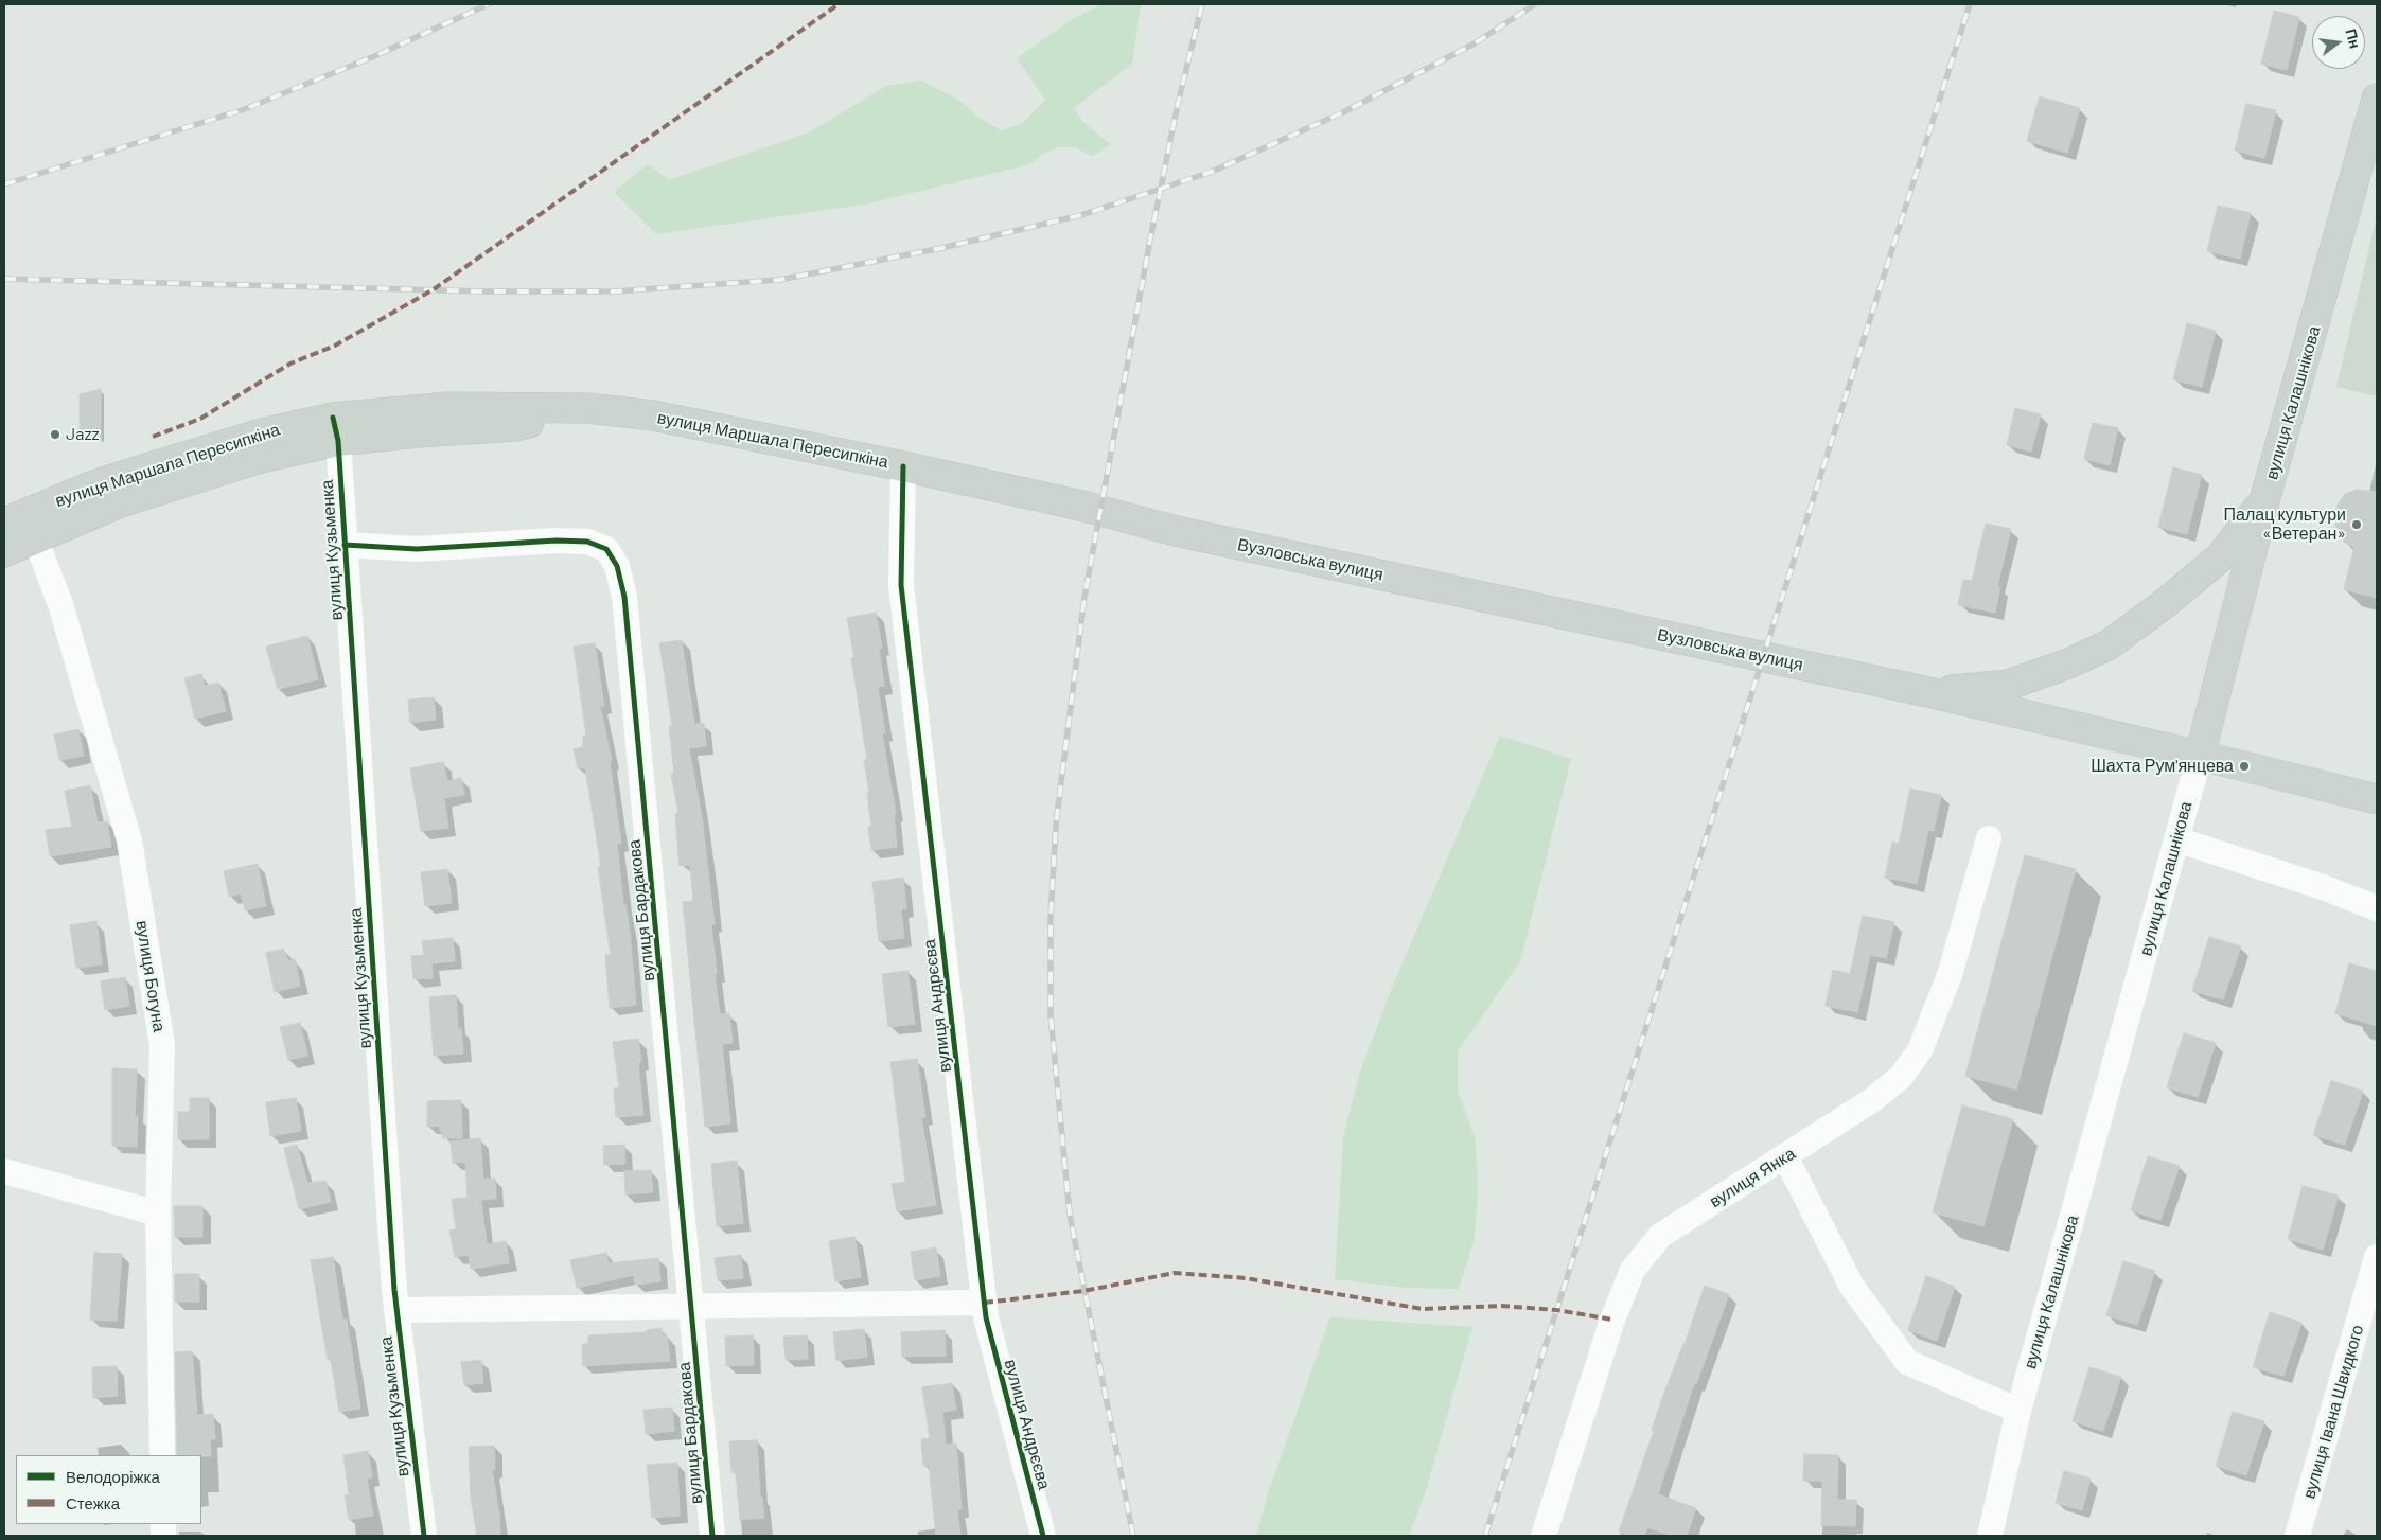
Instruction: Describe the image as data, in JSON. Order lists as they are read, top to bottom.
{
  "streets": {
    "main road": ["вулиця Калашнікова", "вулиця Маршала Пересипкіна", "Вузловська вулиця"],
    "street": [
      "вулиця Кузьменка",
      "вулиця Бардакова",
      "вулиця Богуна",
      "вулиця Андрєєва",
      "вулиця Янка",
      "вулиця Івана Швидкого"
    ]
  },
  "crossings": [
    ["вулиця Калашнікова", "Вузловська вулиця"],
    ["вулиця Маршала Пересипкіна", "вулиця Кузьменка"],
    ["вулиця Маршала Пересипкіна", "Вузловська вулиця"],
    ["вулиця Маршала Пересипкіна", "вулиця Богуна"],
    ["вулиця Маршала Пересипкіна", "вулиця Андрєєва"],
    ["вулиця Кузьменка", "вулиця Бардакова"]
  ],
  "places": ["Jazz", "Палац культури «Ветеран»", "Шахта Рум'янцева"],
  "legend": ["Велодоріжка", "Стежка"],
  "north": "right"
}
